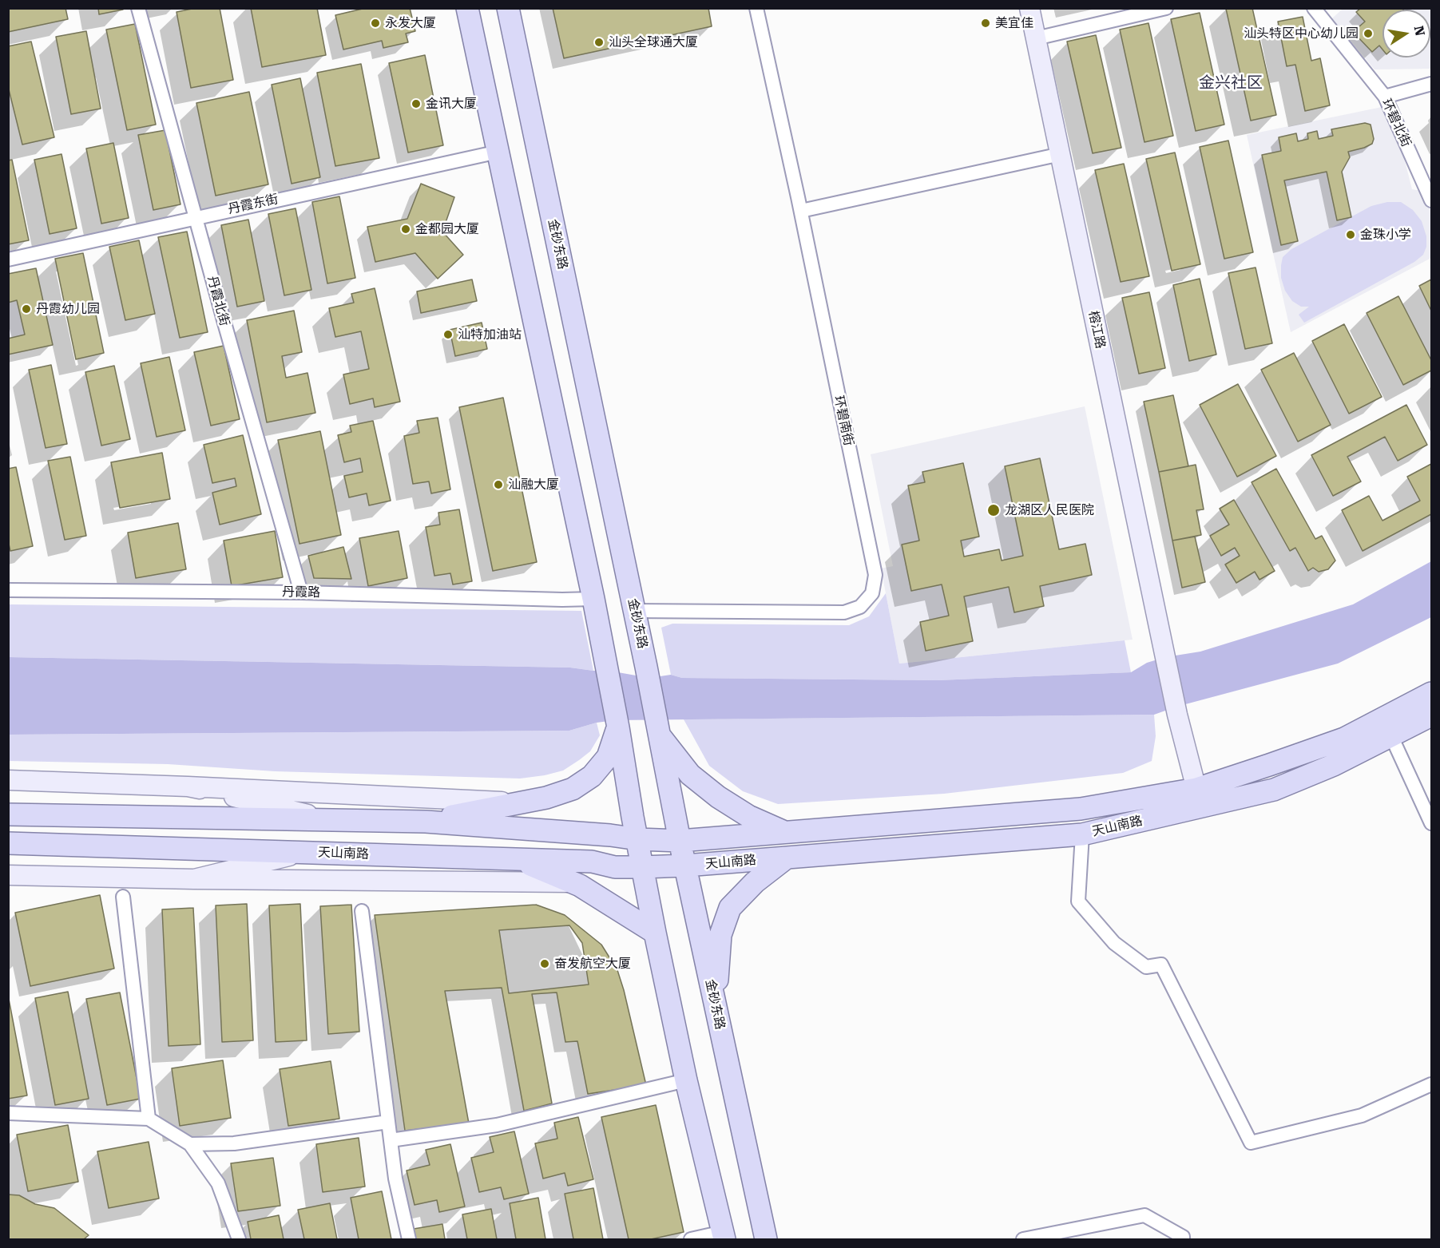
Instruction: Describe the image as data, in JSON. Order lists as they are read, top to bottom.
{
  "streets": {
    "main road": ["金砂东路", "榕江路", "天山南路"],
    "street": [
      "环碧北街",
      "丹霞东街",
      "丹霞北街",
      "环碧南街",
      "丹霞路"
    ]
  },
  "crossings": [
    ["丹霞东街", "丹霞北街"],
    ["金砂东路", "环碧南街"],
    ["金砂东路", "天山南路"],
    ["丹霞北街", "丹霞路"],
    ["榕江路", "天山南路"]
  ],
  "districts": ["金兴社区"],
  "places": [
    "永发大厦",
    "美宜佳",
    "汕头特区中心幼儿园",
    "汕头全球通大厦",
    "金讯大厦",
    "金都园大厦",
    "金珠小学",
    "丹霞幼儿园",
    "汕特加油站",
    "汕融大厦",
    "龙湖区人民医院",
    "奋发航空大厦"
  ],
  "north": "right"
}
